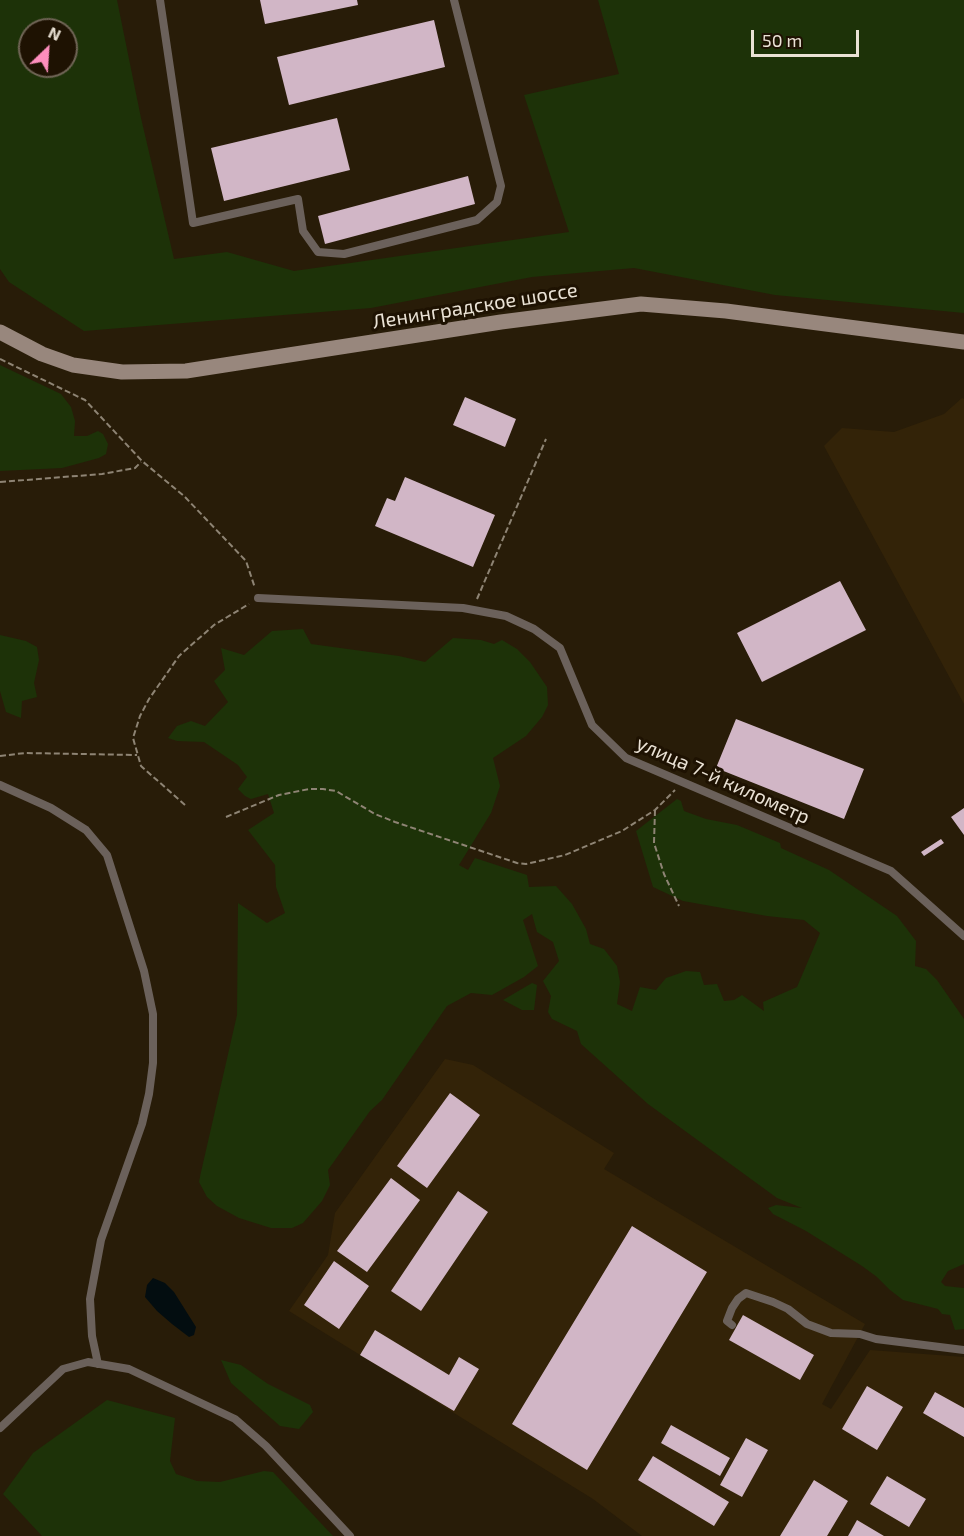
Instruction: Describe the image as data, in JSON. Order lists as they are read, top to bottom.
{
  "streets": {
    "main road": ["Ленинградское шоссе"],
    "lane": ["улица 7-й километр"]
  },
  "scale_bar": "50 m",
  "north": "top right"
}
